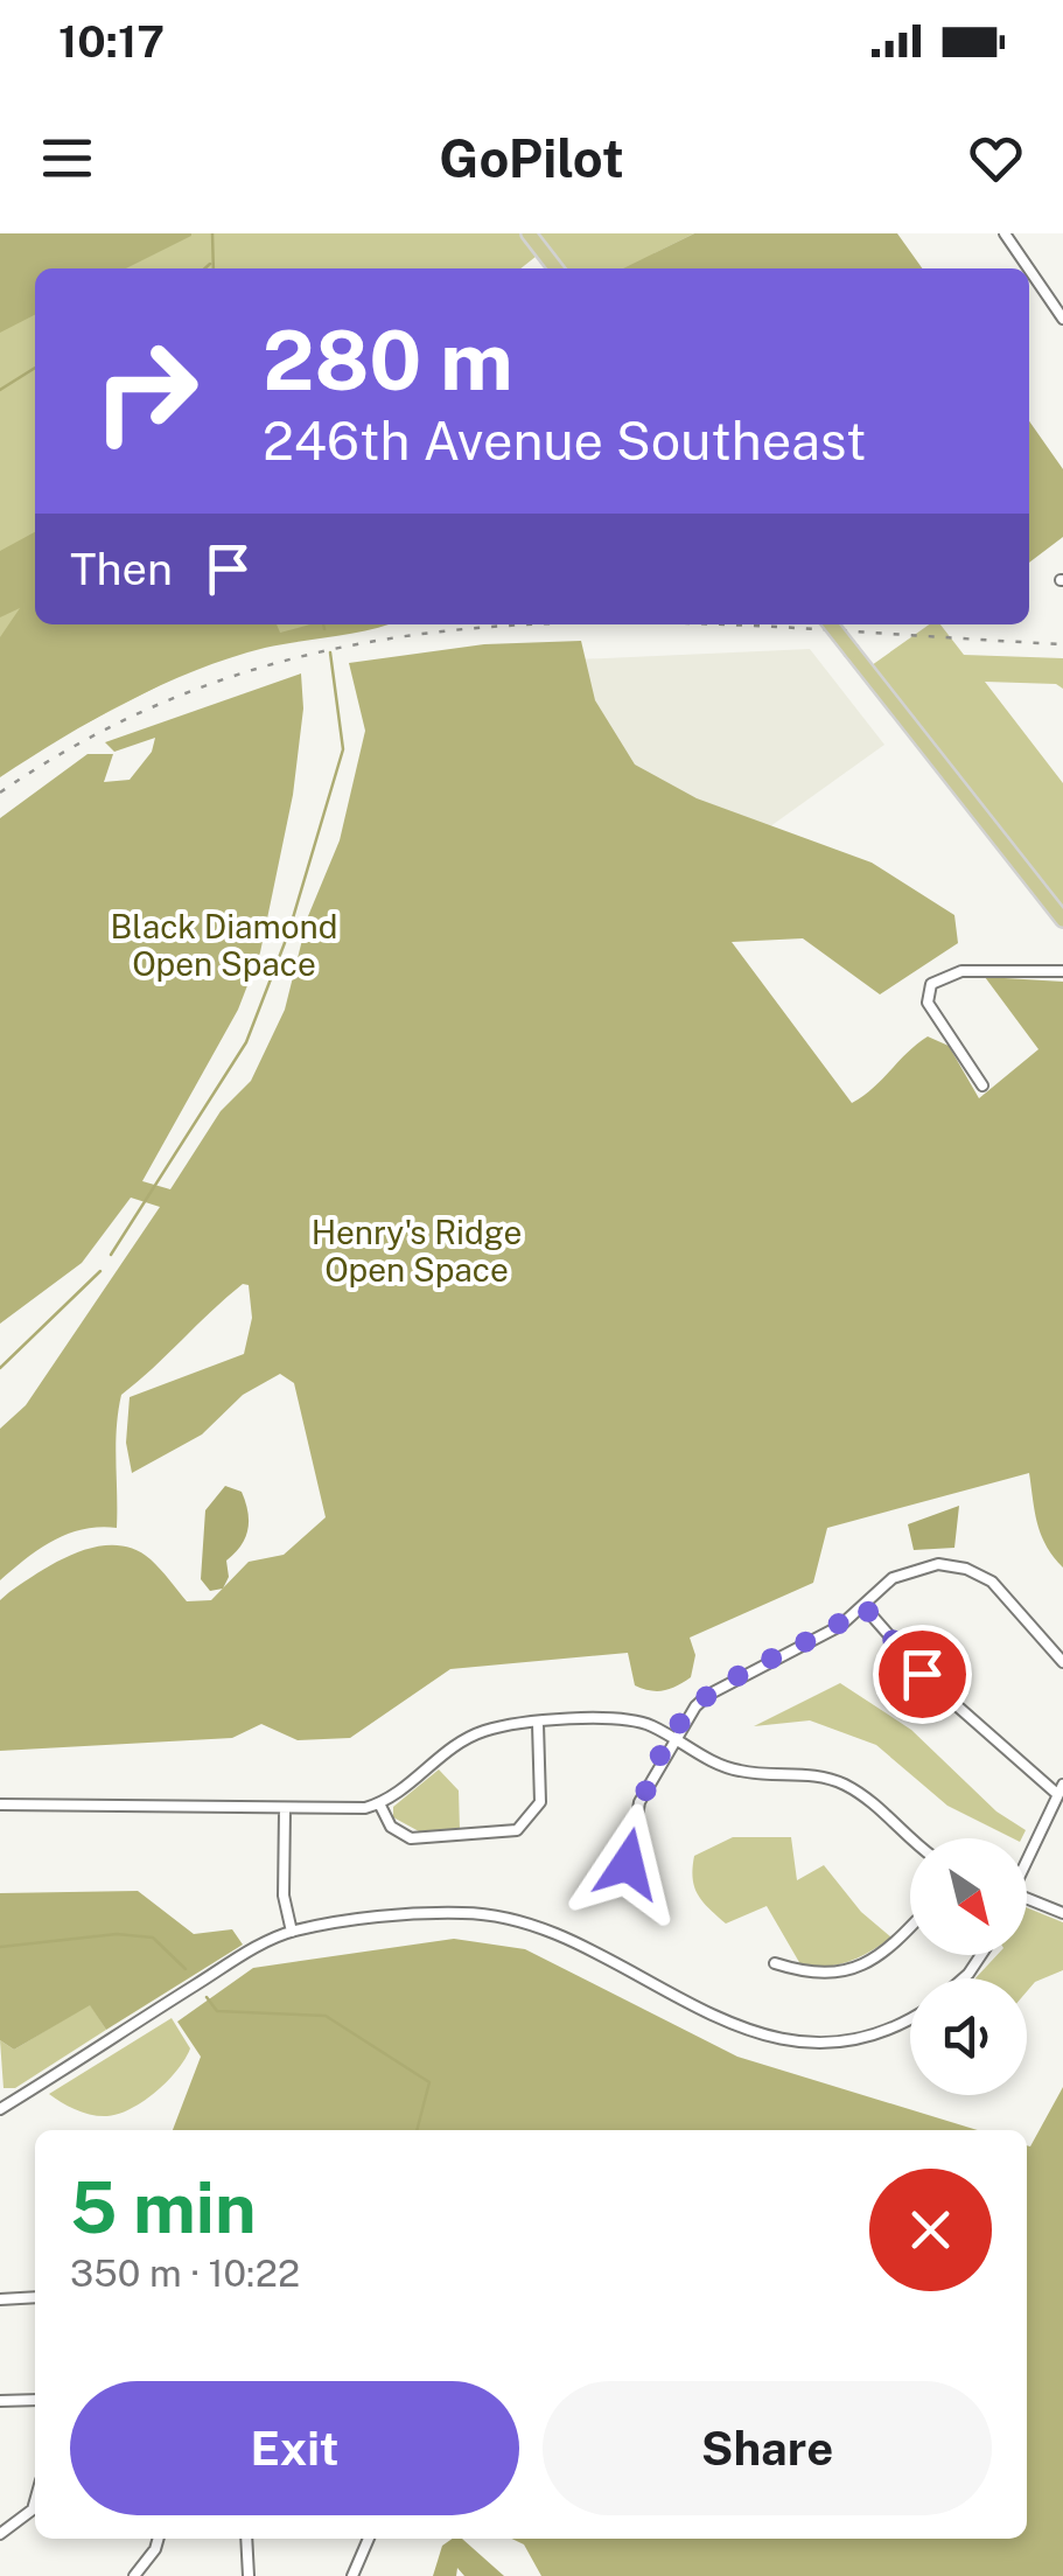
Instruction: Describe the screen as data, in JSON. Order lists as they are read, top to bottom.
{
  "parks": ["Black Diamond Open Space", "Henry's Ridge Open Space"],
  "north": "bottom right",
  "page": {
    "status": "10:17",
    "header": "GoPilot",
    "turn": ["280 m", "246th Avenue Southeast"],
    "then": "Then",
    "heading": ["5 min", "350 m · 10:22"],
    "buttons": ["Exit", "Share"]
  }
}
